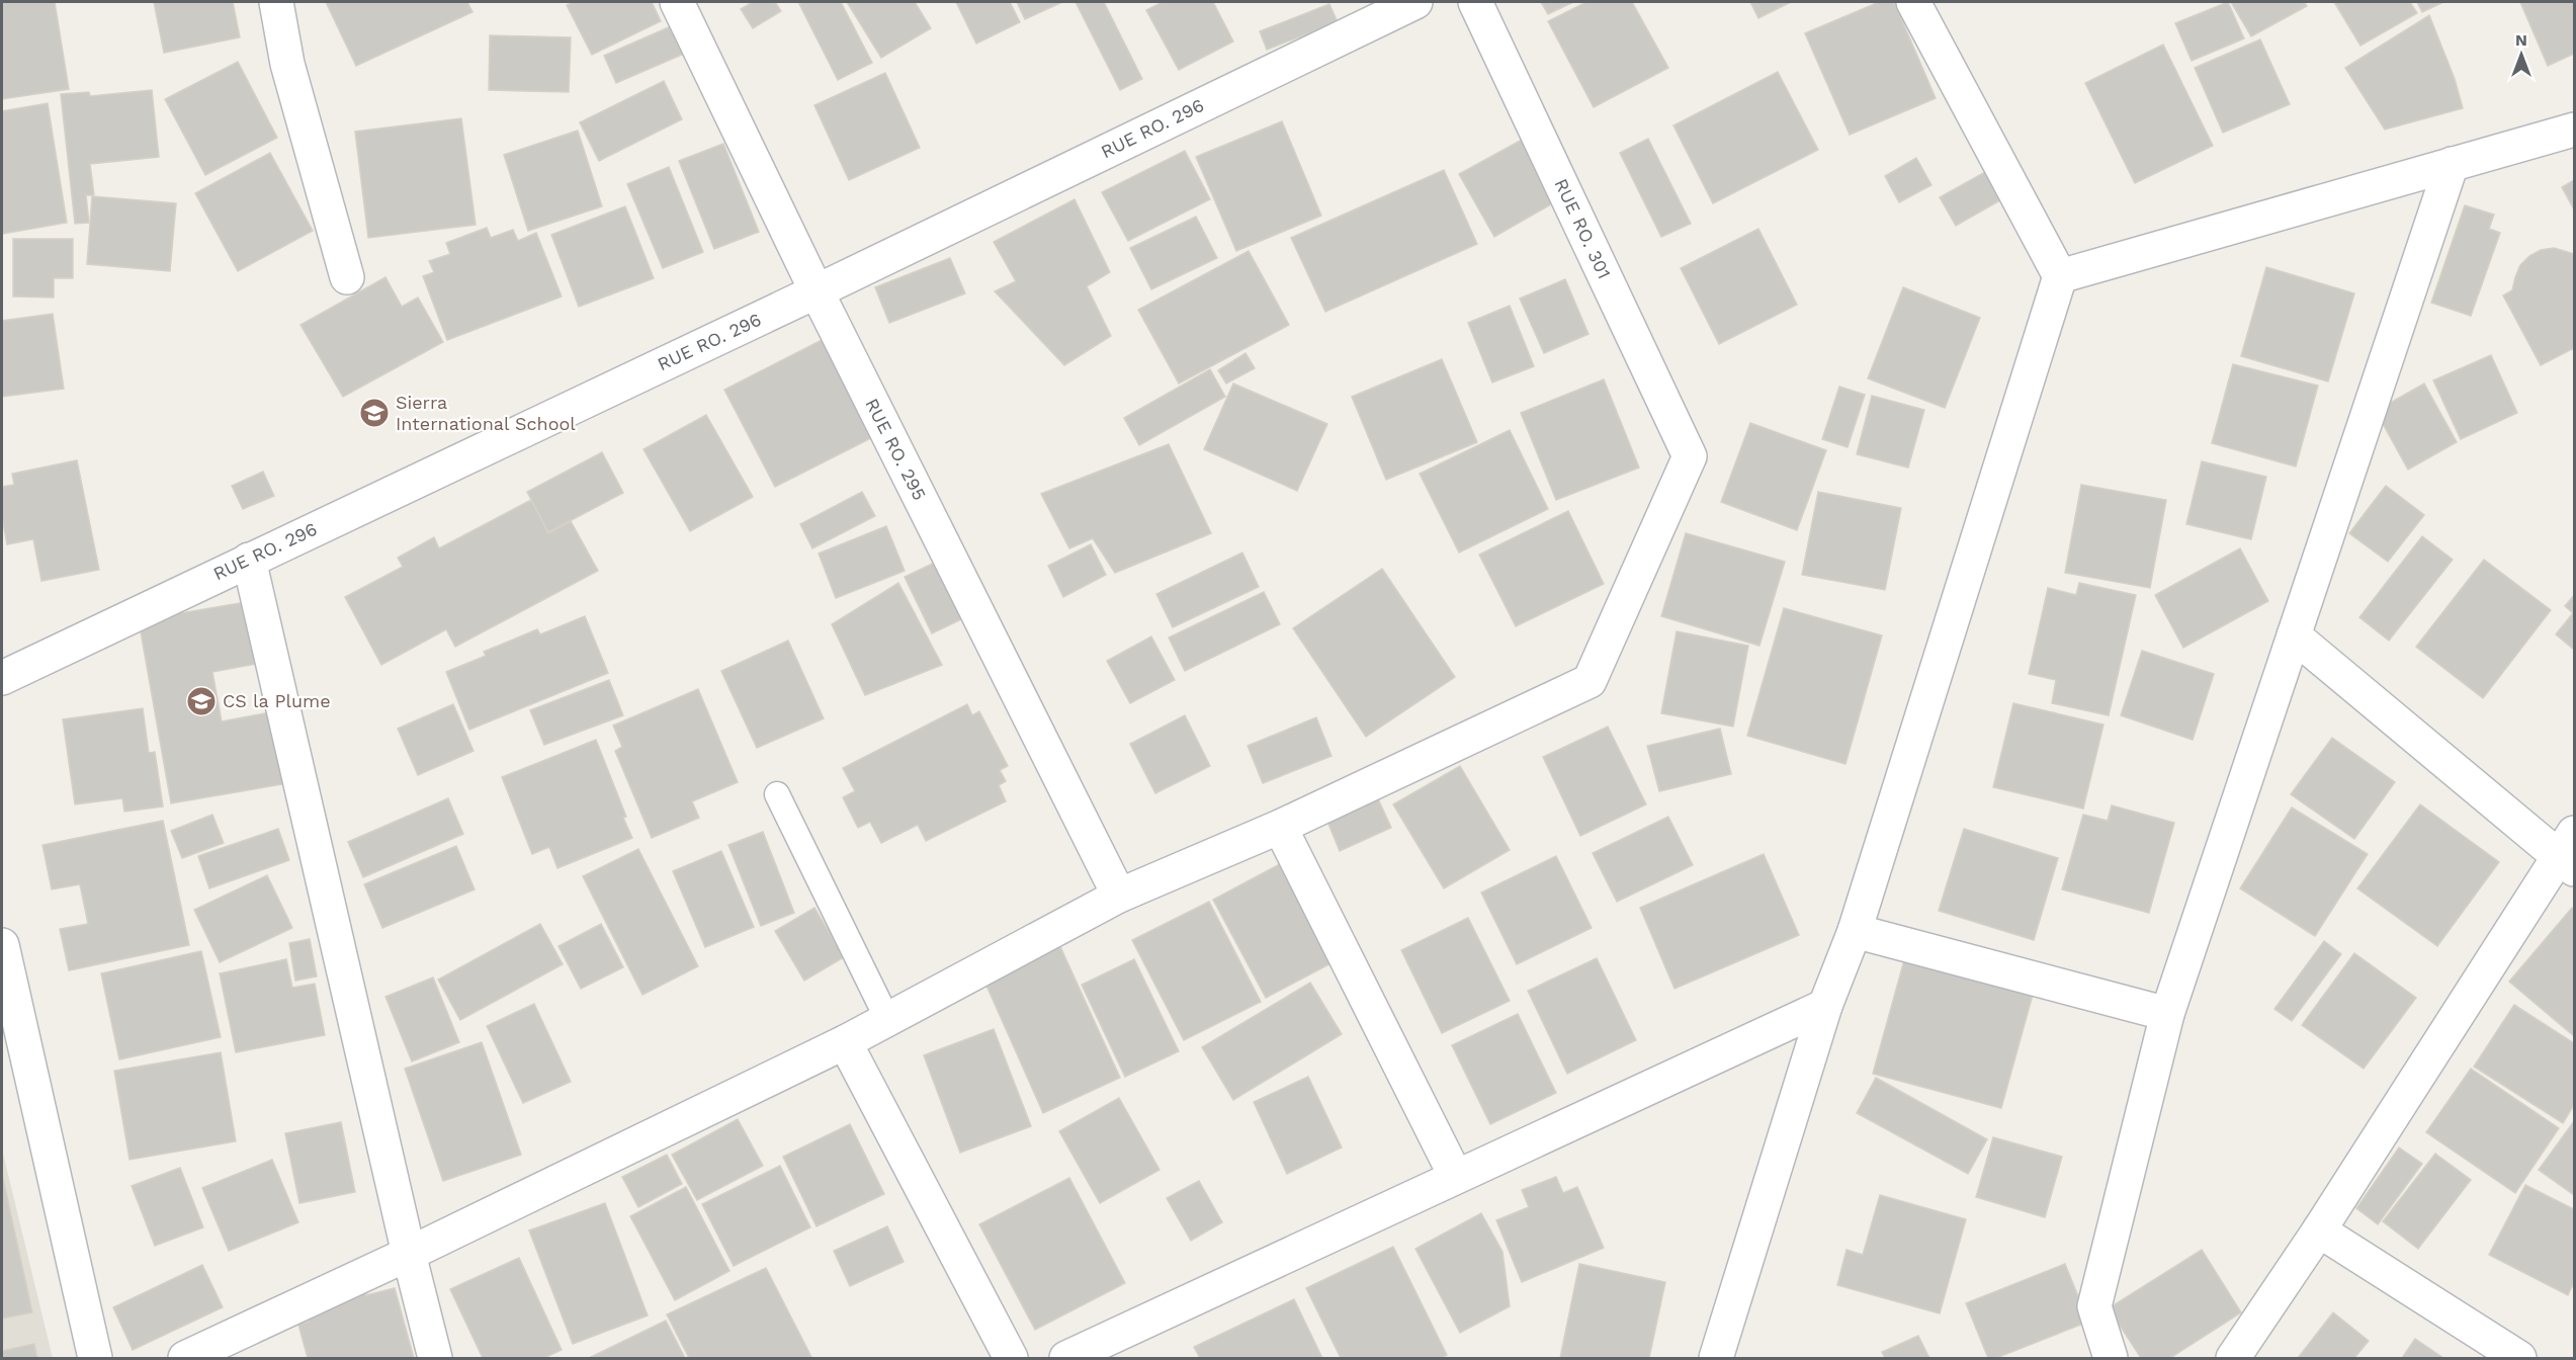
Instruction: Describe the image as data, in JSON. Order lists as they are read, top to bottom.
{
  "streets": {
    "street": ["RUE RO. 296", "RUE RO. 301", "RUE RO. 295"]
  },
  "crossings": [
    ["RUE RO. 296", "RUE RO. 295"]
  ],
  "places": {
    "school or university": ["Sierra International School", "CS la Plume"]
  },
  "north": "top"
}
